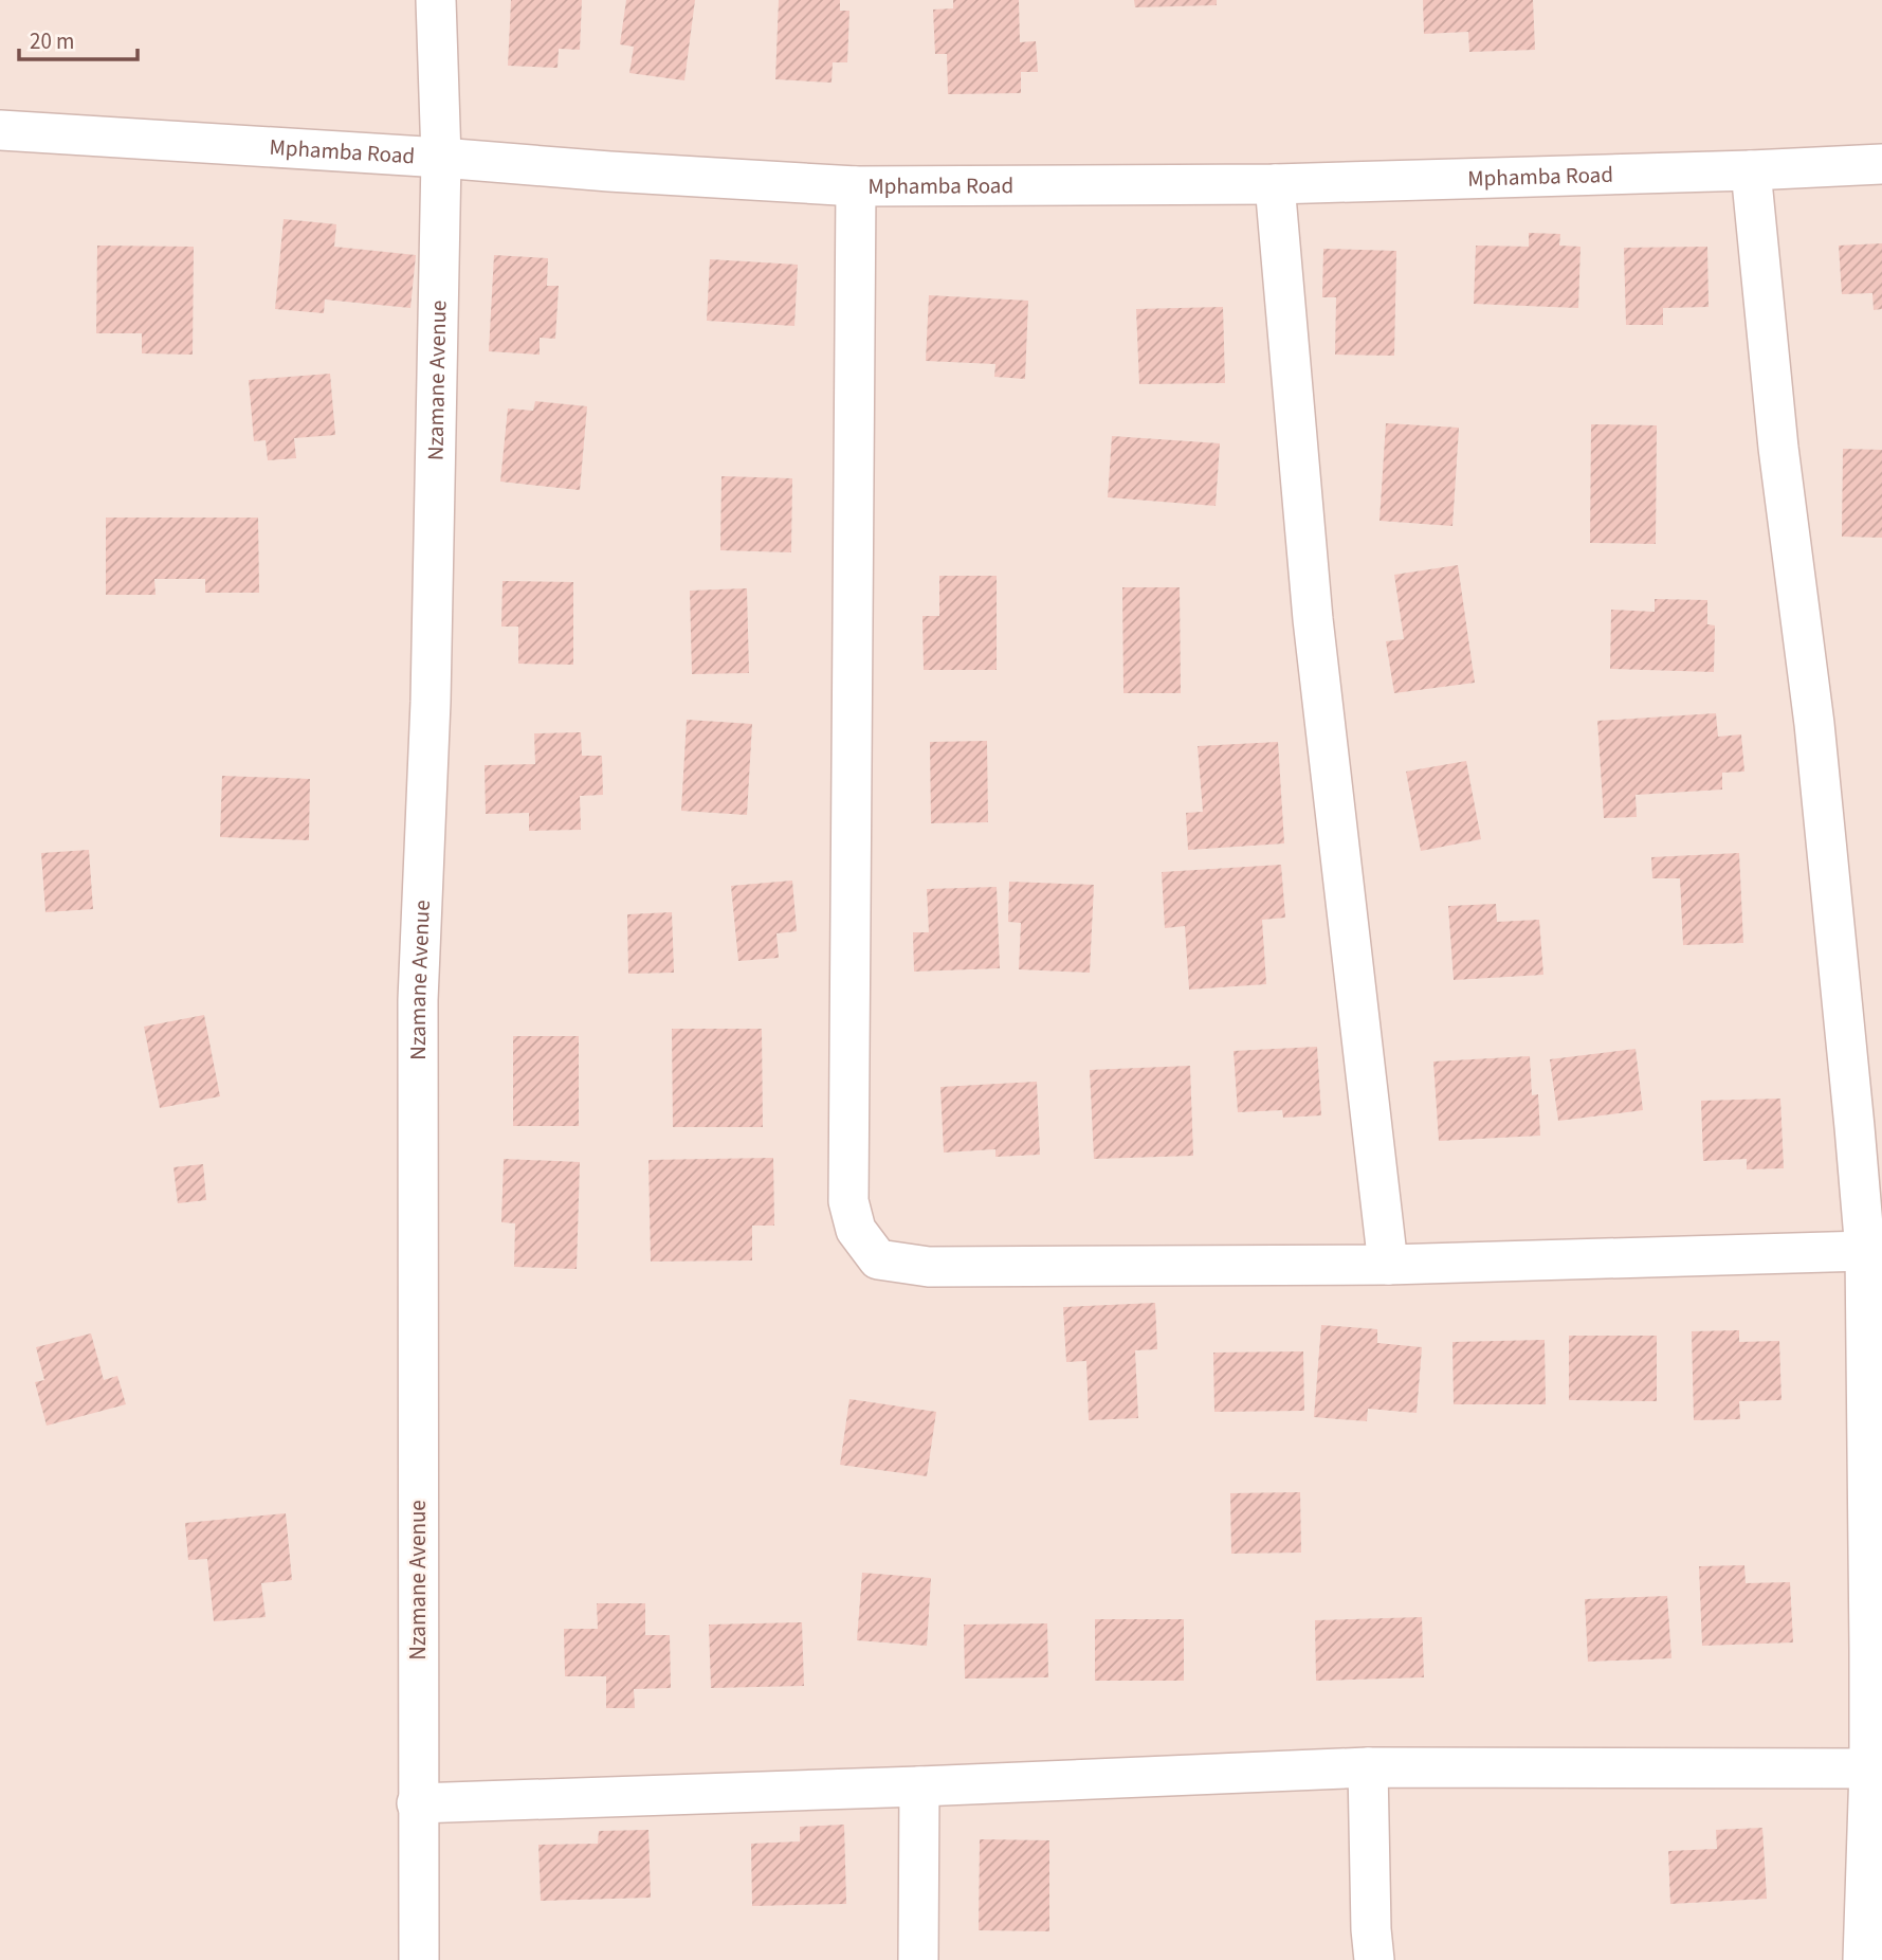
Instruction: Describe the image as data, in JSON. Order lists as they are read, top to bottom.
{
  "streets": {
    "street": ["Mphamba Road", "Nzamane Avenue"]
  },
  "crossings": [
    ["Mphamba Road", "Nzamane Avenue"]
  ],
  "scale_bar": "20 m"
}
